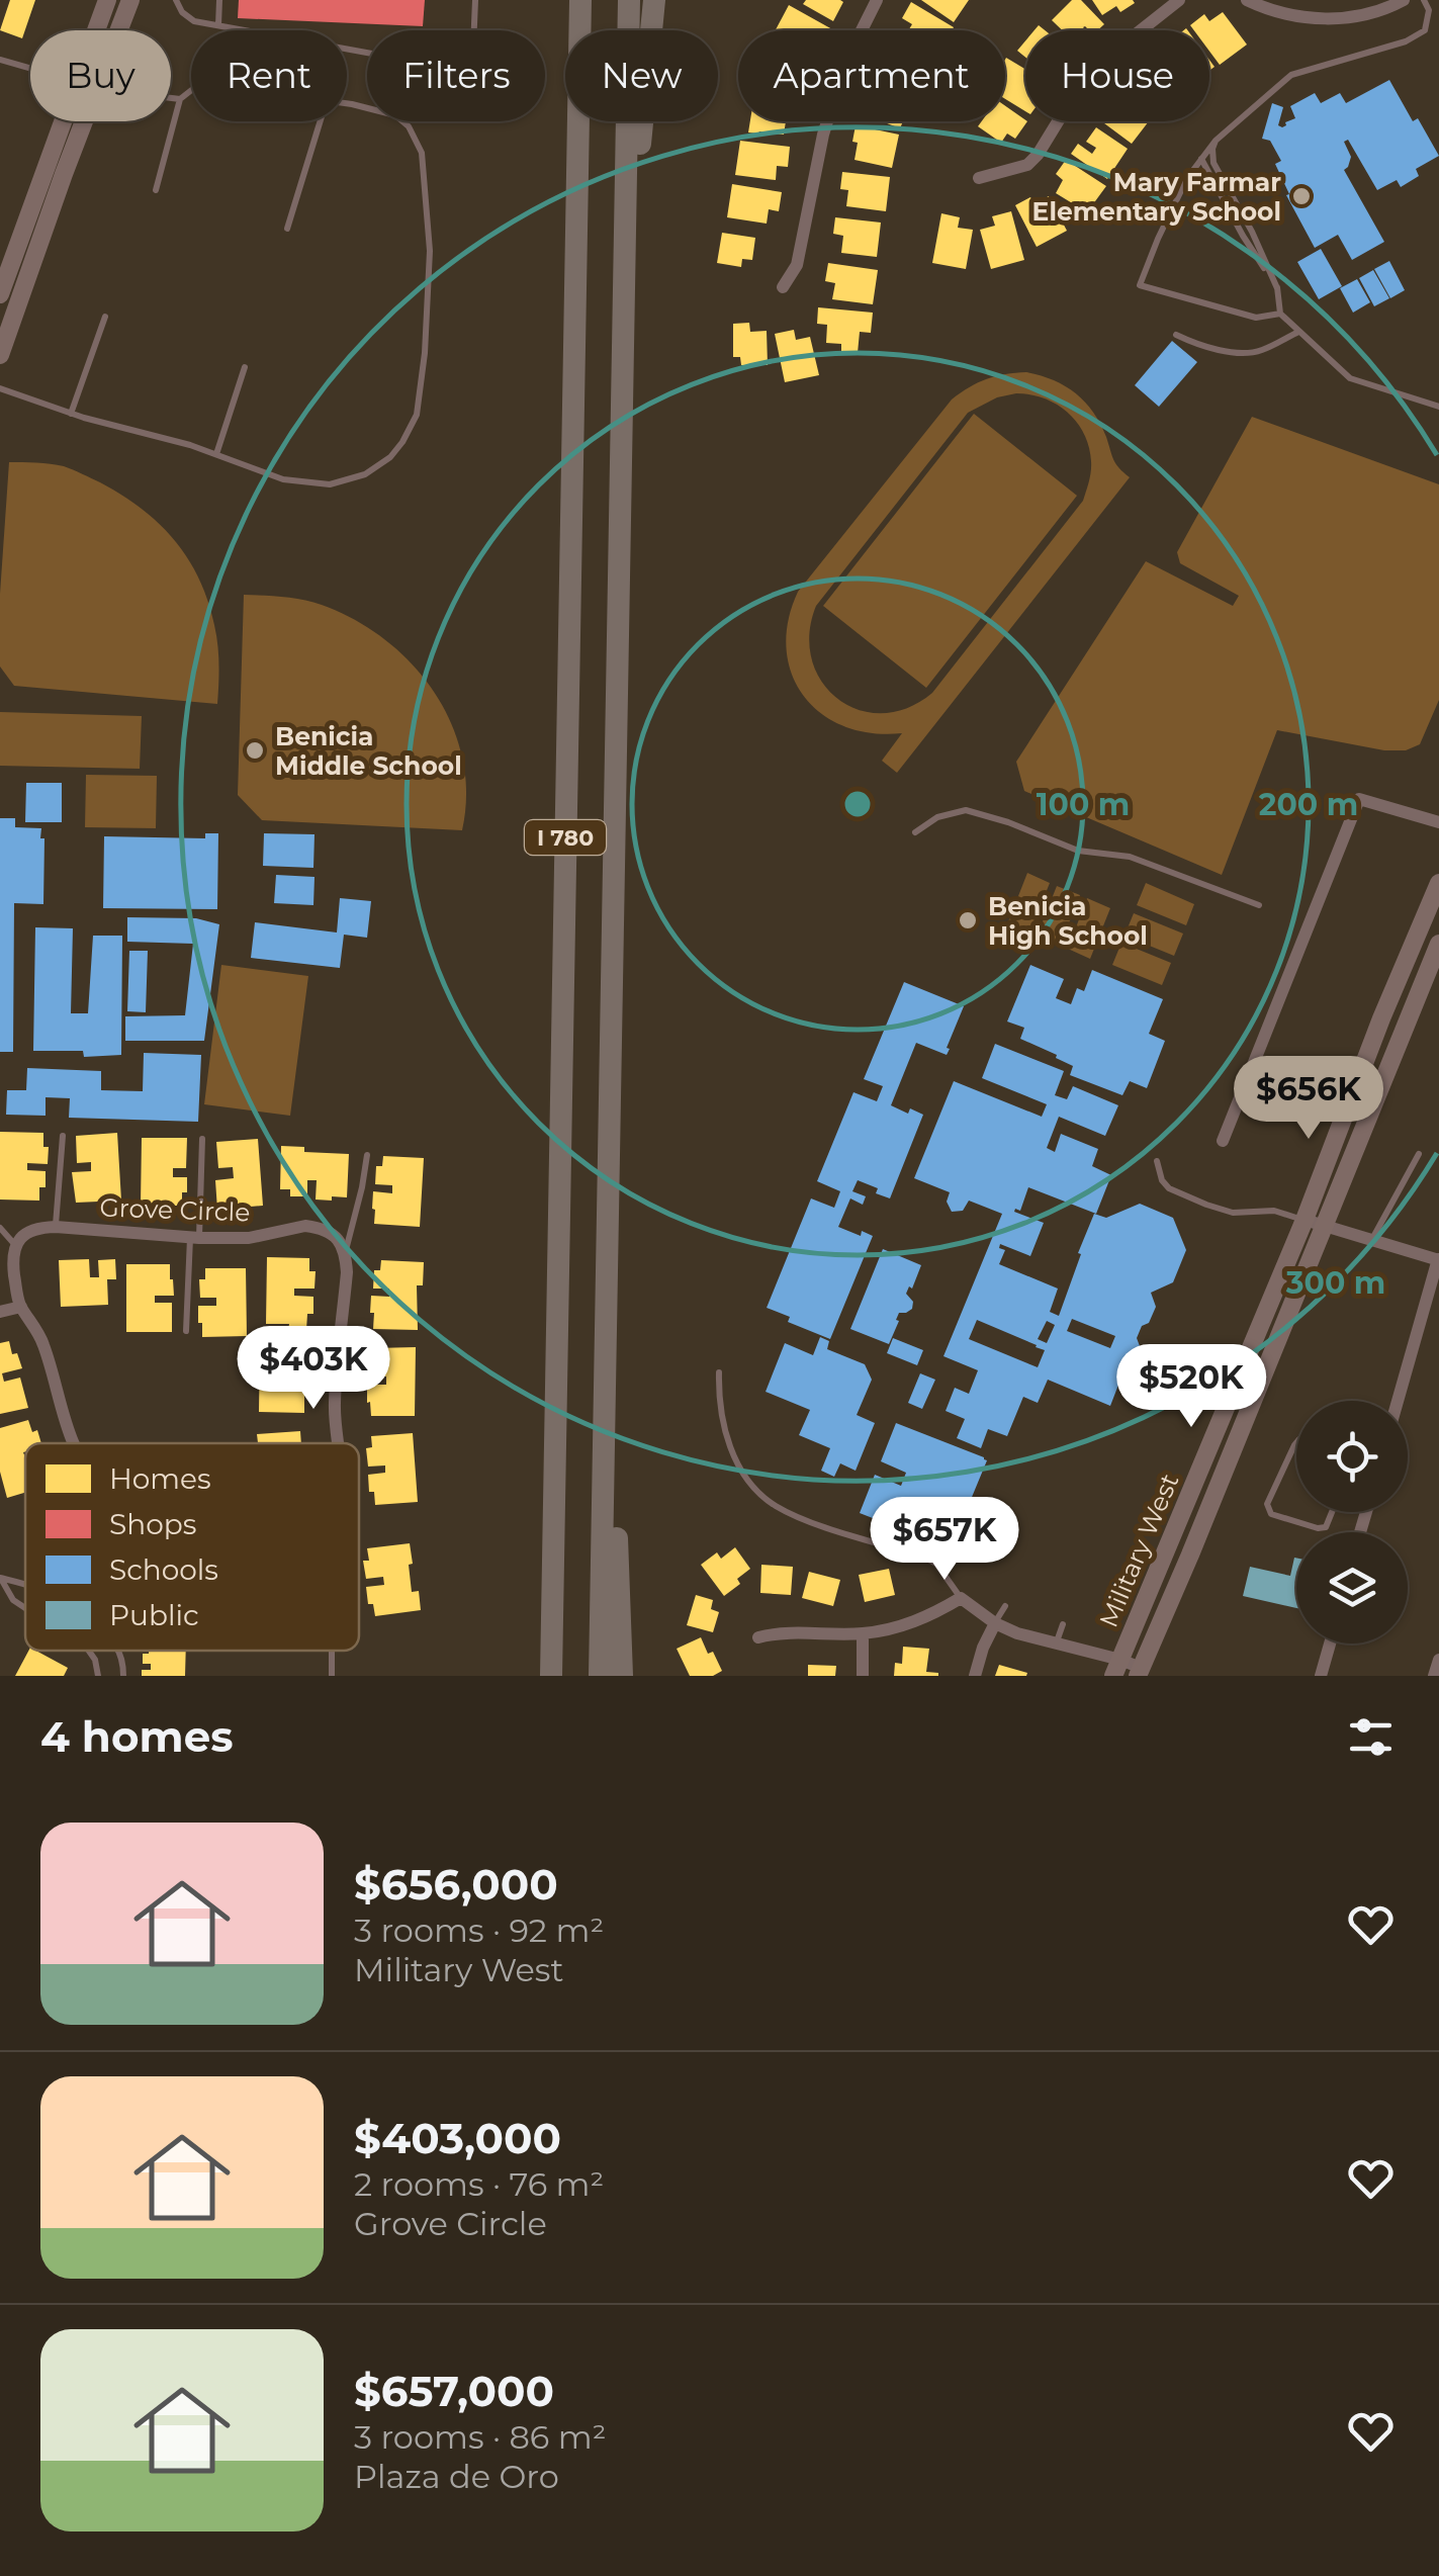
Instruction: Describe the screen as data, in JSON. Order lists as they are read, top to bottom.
{
  "streets": {
    "highway": ["I 780"],
    "main road": ["Military West"],
    "street": ["Grove Circle"]
  },
  "places": ["Mary Farmar Elementary School", "Benicia Middle School", "Benicia High School"],
  "legend": [
    "Homes",
    "Shops",
    "Schools",
    "Public"
  ],
  "page": {
    "chip": [
      "Buy",
      "Rent",
      "Filters",
      "New",
      "Apartment",
      "House"
    ],
    "price": [
      "$656K",
      "$403K",
      "$520K",
      "$657K"
    ],
    "heading": "4 homes",
    "list": [
      {
        "name": "$656,000",
        "note": "3 rooms · 92 m² · Military West"
      },
      {
        "name": "$403,000",
        "note": "2 rooms · 76 m² · Grove Circle"
      },
      {
        "name": "$657,000",
        "note": "3 rooms · 86 m² · Plaza de Oro"
      }
    ]
  },
  "rings": ["100 m", "200 m", "300 m"]
}
